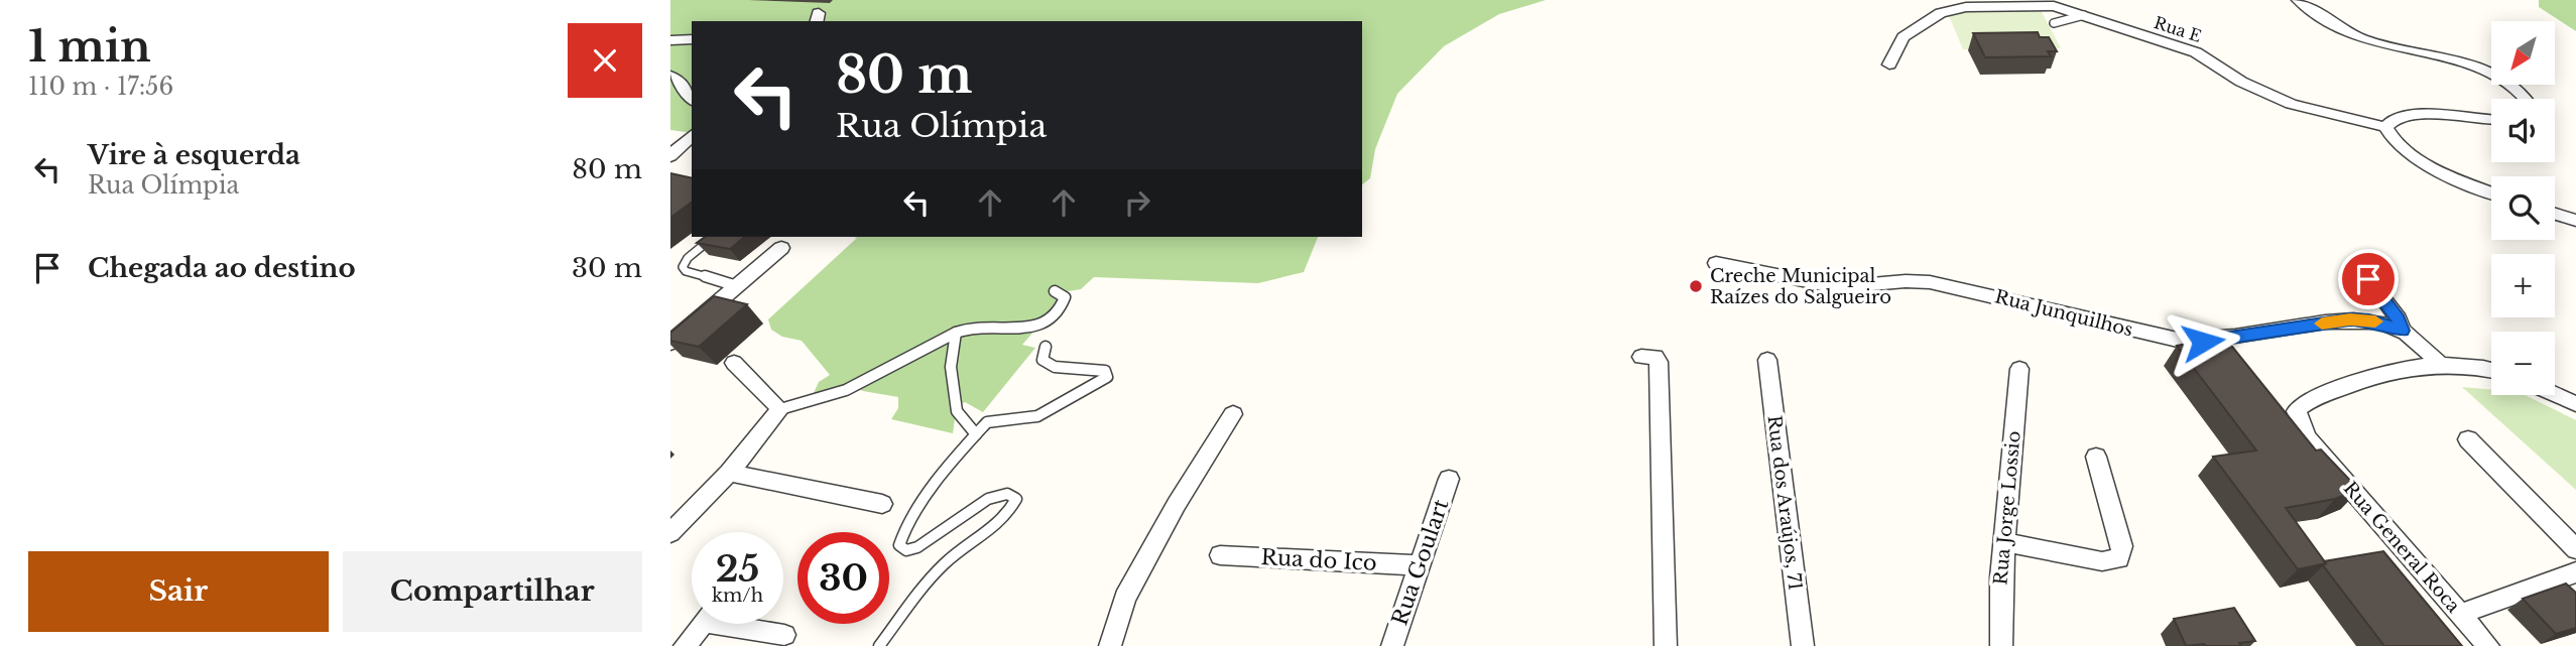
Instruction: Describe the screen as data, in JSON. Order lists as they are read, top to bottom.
{
  "streets": {
    "street": [
      "Rua E",
      "Rua Junquilhos",
      "Rua dos Araújos, 71",
      "Rua Jorge Lossio",
      "Rua General Roca",
      "Rua do Ico",
      "Rua Goulart"
    ]
  },
  "crossings": [
    ["Rua Junquilhos", "Rua General Roca"],
    ["Rua do Ico", "Rua Goulart"]
  ],
  "places": ["Creche Municipal Raízes do Salgueiro"],
  "north": "bottom left",
  "page": {
    "heading": ["1 min", "110 m · 17:56"],
    "map_buttons": ["+", "−"],
    "turn": ["80 m", "Rua Olímpia"],
    "list": [
      {
        "name": "Vire à esquerda",
        "note": "Rua Olímpia",
        "value": "80 m"
      },
      {
        "name": "Chegada ao destino",
        "value": "30 m"
      }
    ],
    "speed": "25 km/h",
    "limit": "30",
    "buttons": ["Sair", "Compartilhar"]
  }
}
